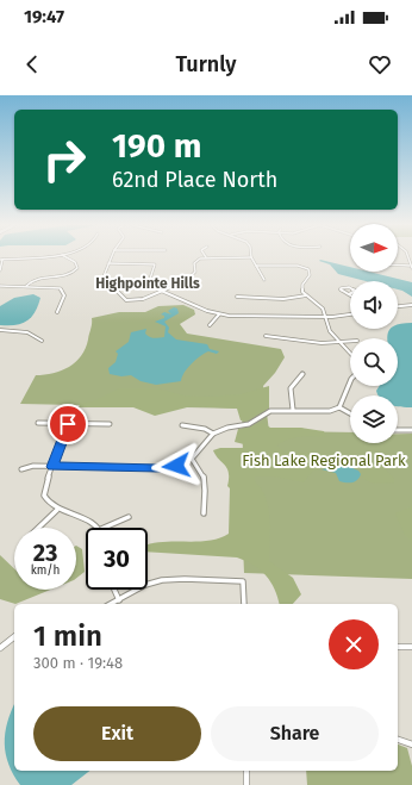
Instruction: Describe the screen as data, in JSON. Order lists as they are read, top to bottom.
{
  "districts": ["Highpointe Hills"],
  "parks": ["Fish Lake Regional Park"],
  "north": "right",
  "page": {
    "status": "19:47",
    "header": "Turnly",
    "turn": ["190 m", "62nd Place North"],
    "speed": "23 km/h",
    "limit": "30",
    "heading": ["1 min", "300 m · 19:48"],
    "buttons": ["Exit", "Share"]
  }
}
